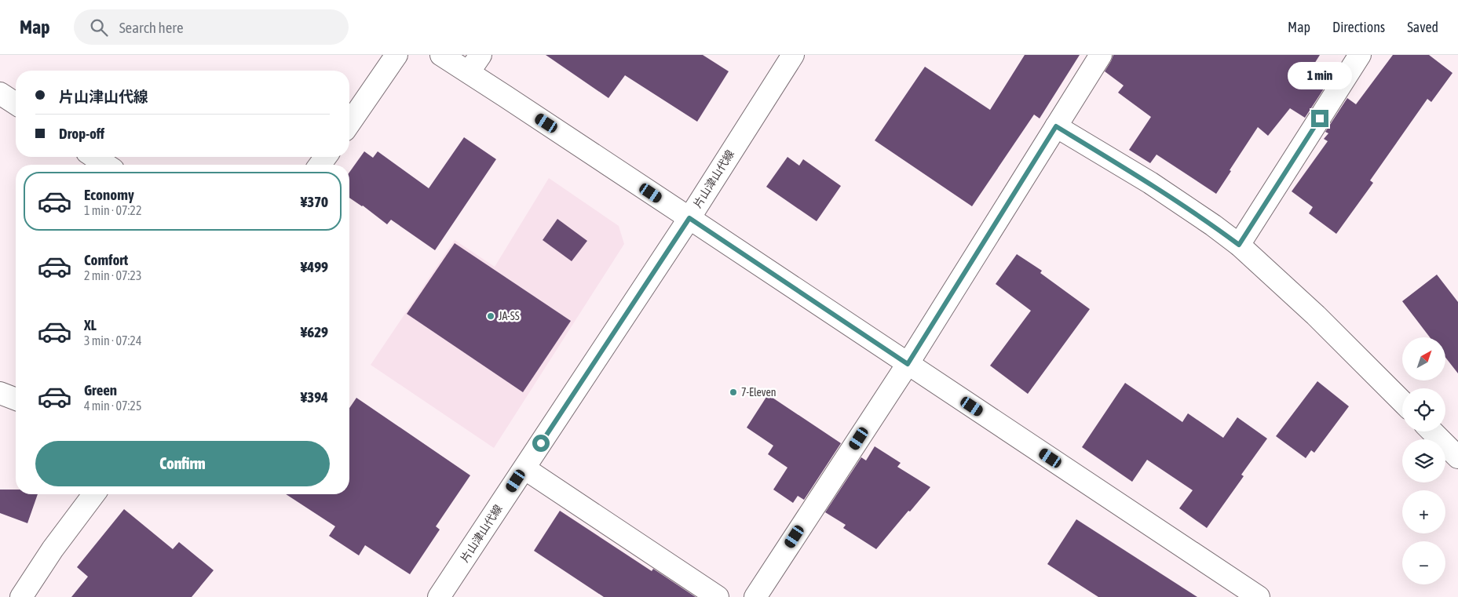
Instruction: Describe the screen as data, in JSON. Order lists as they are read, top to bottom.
{
  "streets": {
    "street": ["片山津山代線"]
  },
  "places": ["JA-SS", "7-Eleven"],
  "north": "top right",
  "page": {
    "header": "Map",
    "search": "Search here",
    "nav": ["Map", "Directions", "Saved"],
    "bubble": "1 min",
    "banner": ["片山津山代線", "Drop-off"],
    "list": [
      {
        "name": "Economy",
        "note": "1 min · 07:22",
        "value": "¥370"
      },
      {
        "name": "Comfort",
        "note": "2 min · 07:23",
        "value": "¥499"
      },
      {
        "name": "XL",
        "note": "3 min · 07:24",
        "value": "¥629"
      },
      {
        "name": "Green",
        "note": "4 min · 07:25",
        "value": "¥394"
      }
    ],
    "map_buttons": ["+", "−"],
    "buttons": "Confirm"
  }
}
